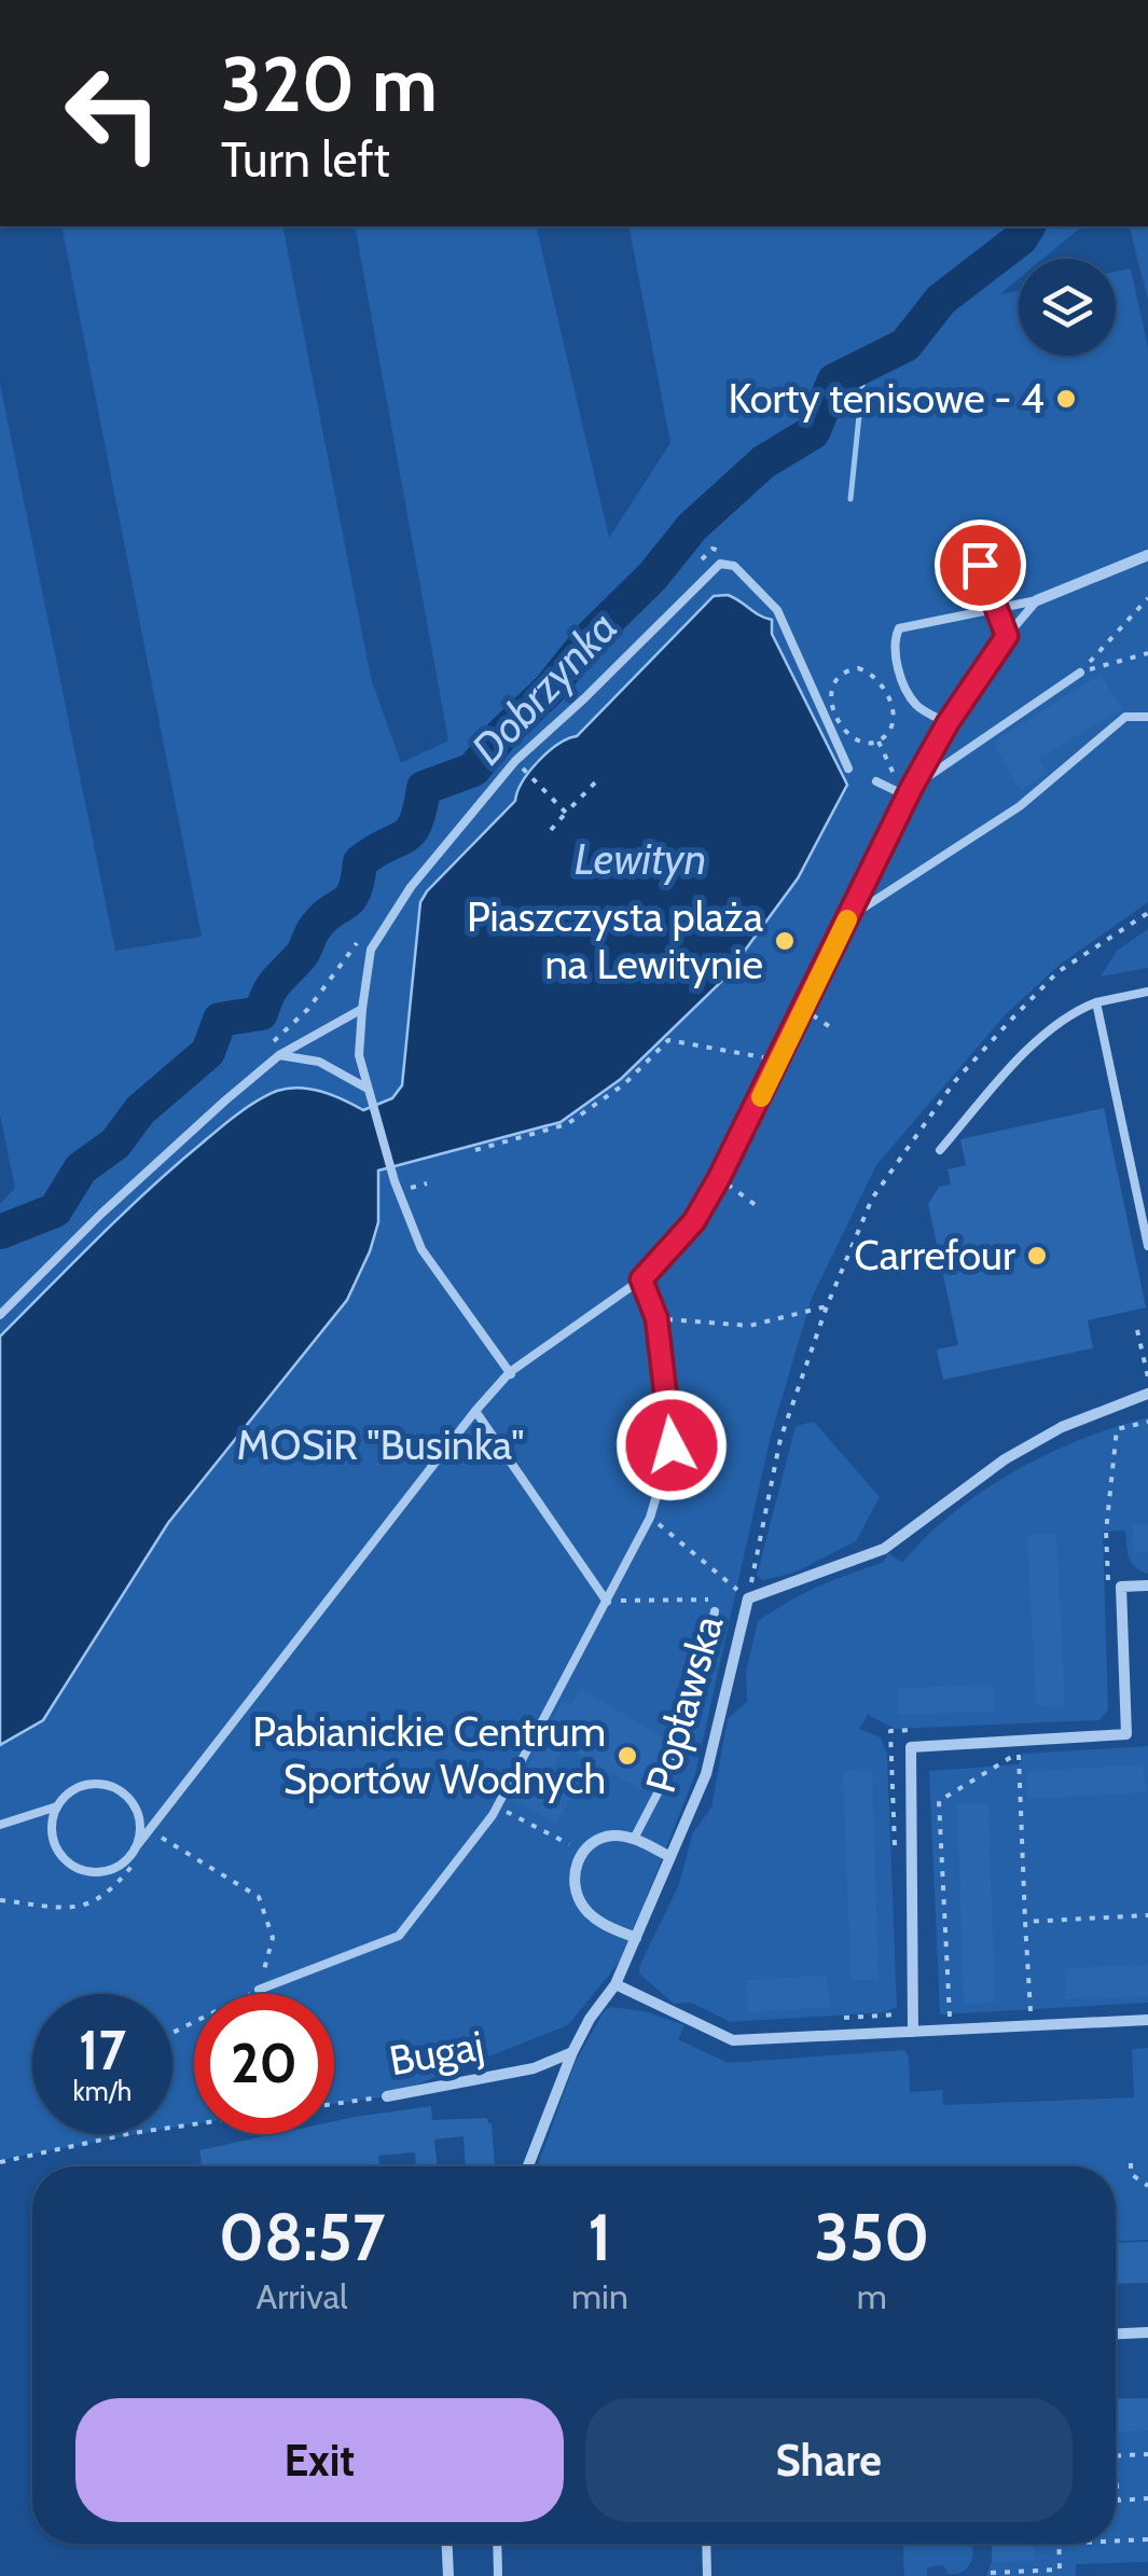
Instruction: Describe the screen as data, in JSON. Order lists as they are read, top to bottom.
{
  "streets": {
    "street": ["Popławska", "Bugaj"]
  },
  "crossings": [
    ["Popławska", "Bugaj"]
  ],
  "water": ["Dobrzynka", "Lewityn"],
  "parks": ["MOSiR \"Businka\""],
  "places": [
    "Korty tenisowe - 4",
    "Piaszczysta plaża na Lewitynie",
    "Carrefour",
    "Pabianickie Centrum Sportów Wodnych"
  ],
  "page": {
    "turn": ["320 m", "Turn left"],
    "speed": "17 km/h",
    "limit": "20",
    "eta": [
      "08:57",
      "Arrival",
      "1",
      "min",
      "350",
      "m"
    ],
    "buttons": ["Exit", "Share"]
  }
}
